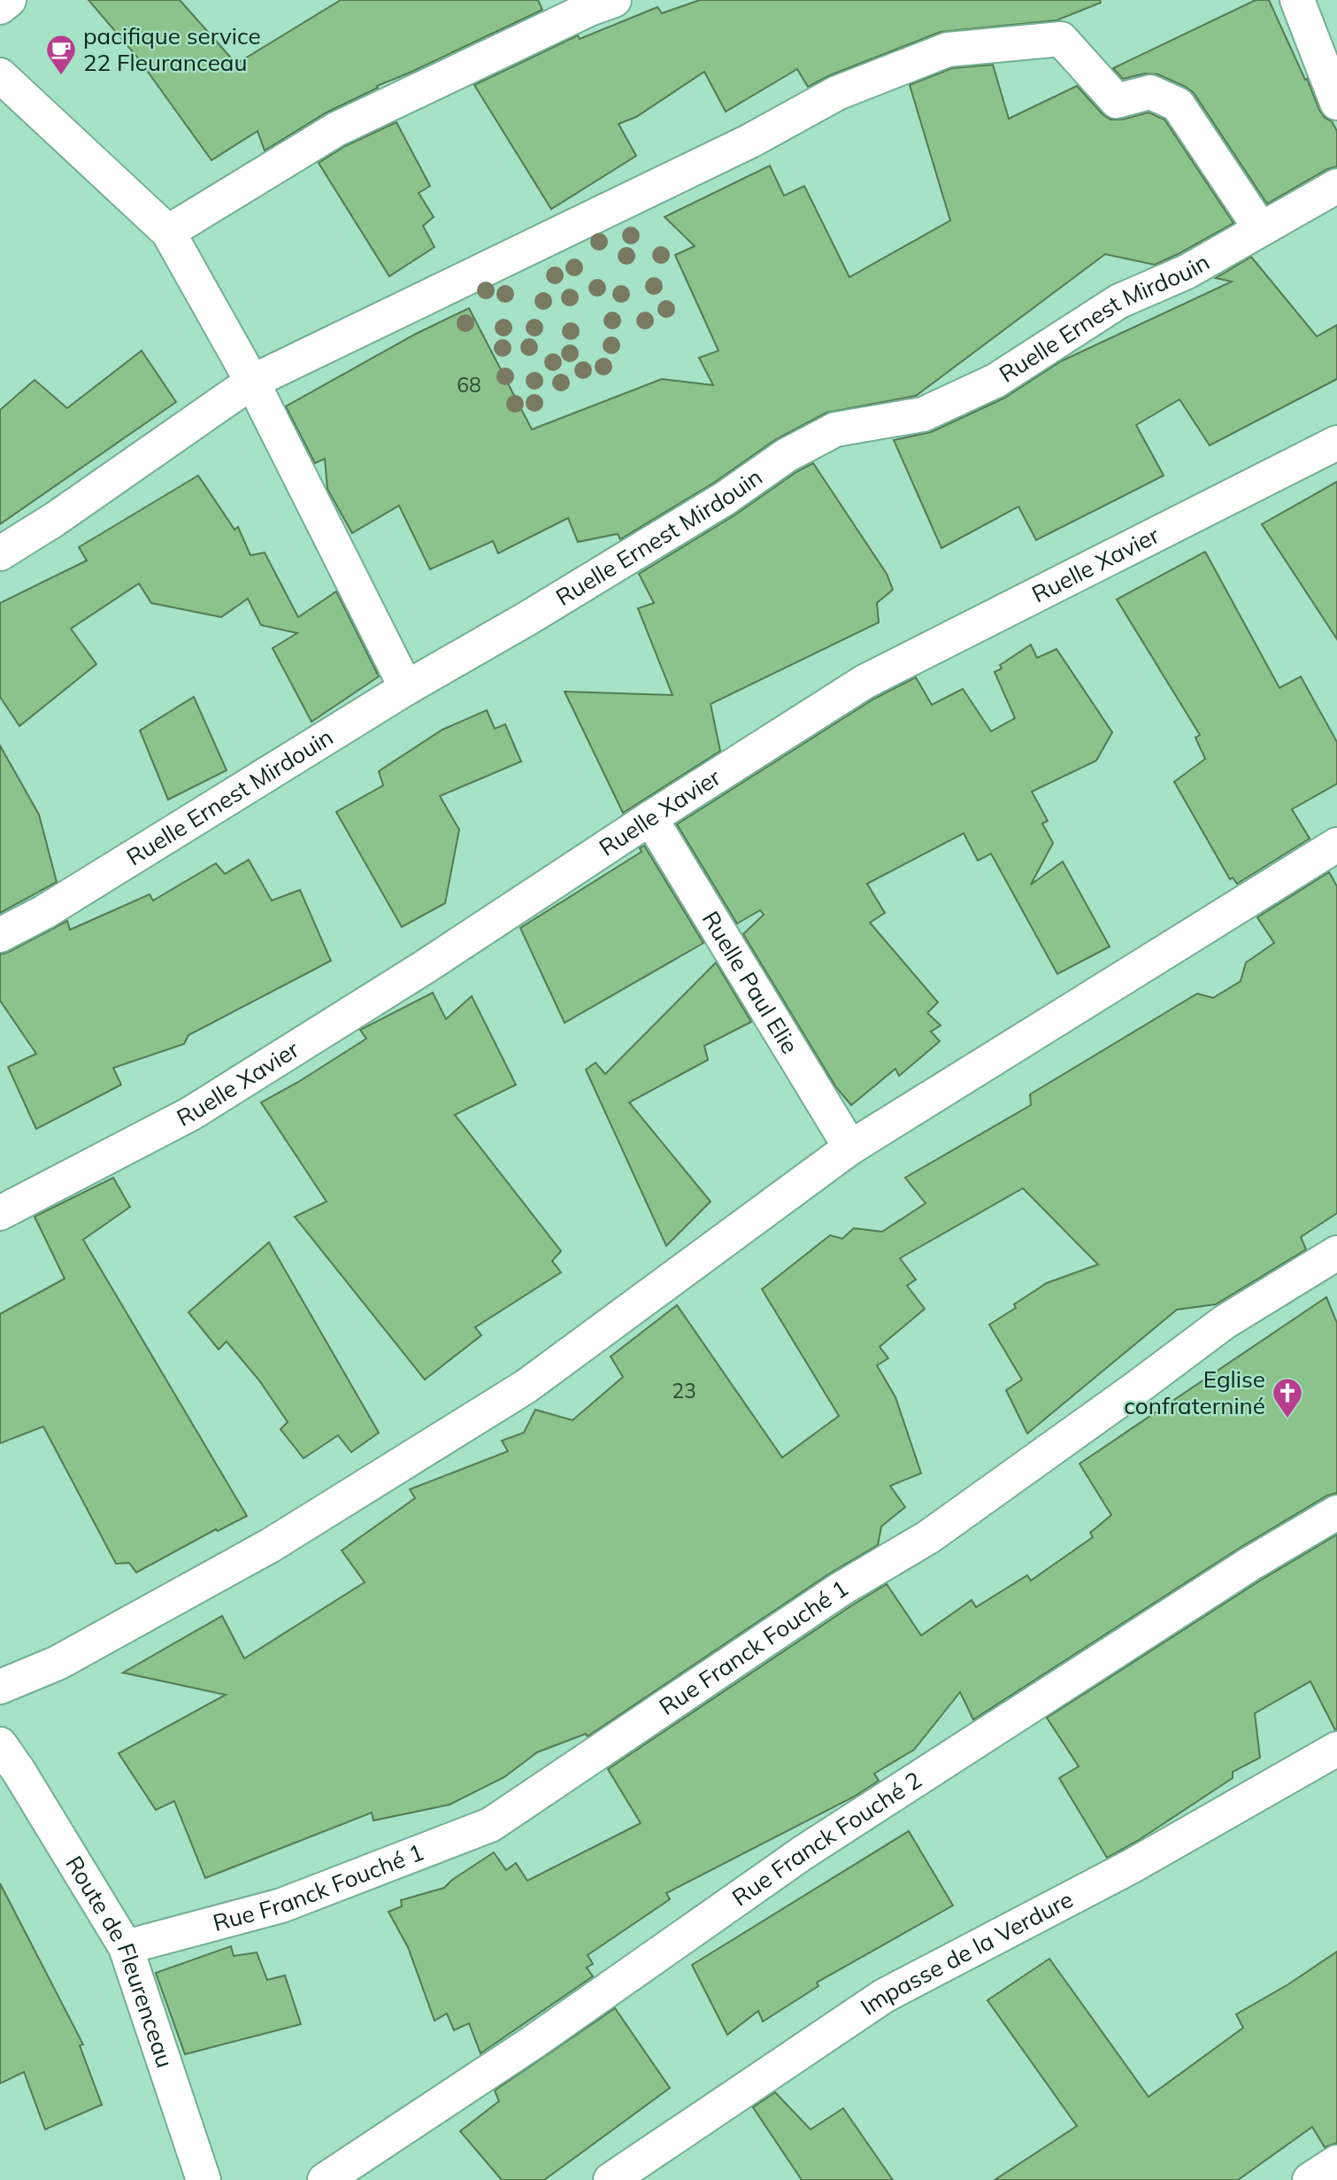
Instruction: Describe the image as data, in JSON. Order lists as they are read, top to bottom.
{
  "streets": {
    "street": [
      "Ruelle Ernest Mirdouin",
      "Ruelle Xavier",
      "Ruelle Paul Elie",
      "Rue Franck Fouché 1",
      "Rue Franck Fouché 2",
      "Impasse de la Verdure",
      "Route de Fleurenceau"
    ]
  },
  "crossings": [
    ["Ruelle Xavier", "Ruelle Paul Elie"],
    ["Rue Franck Fouché 1", "Route de Fleurenceau"]
  ],
  "places": {
    "cafe": ["pacifique service 22 Fleuranceau"],
    "church": ["Eglise confraterniné"]
  },
  "house_numbers": ["68", "23"]
}
